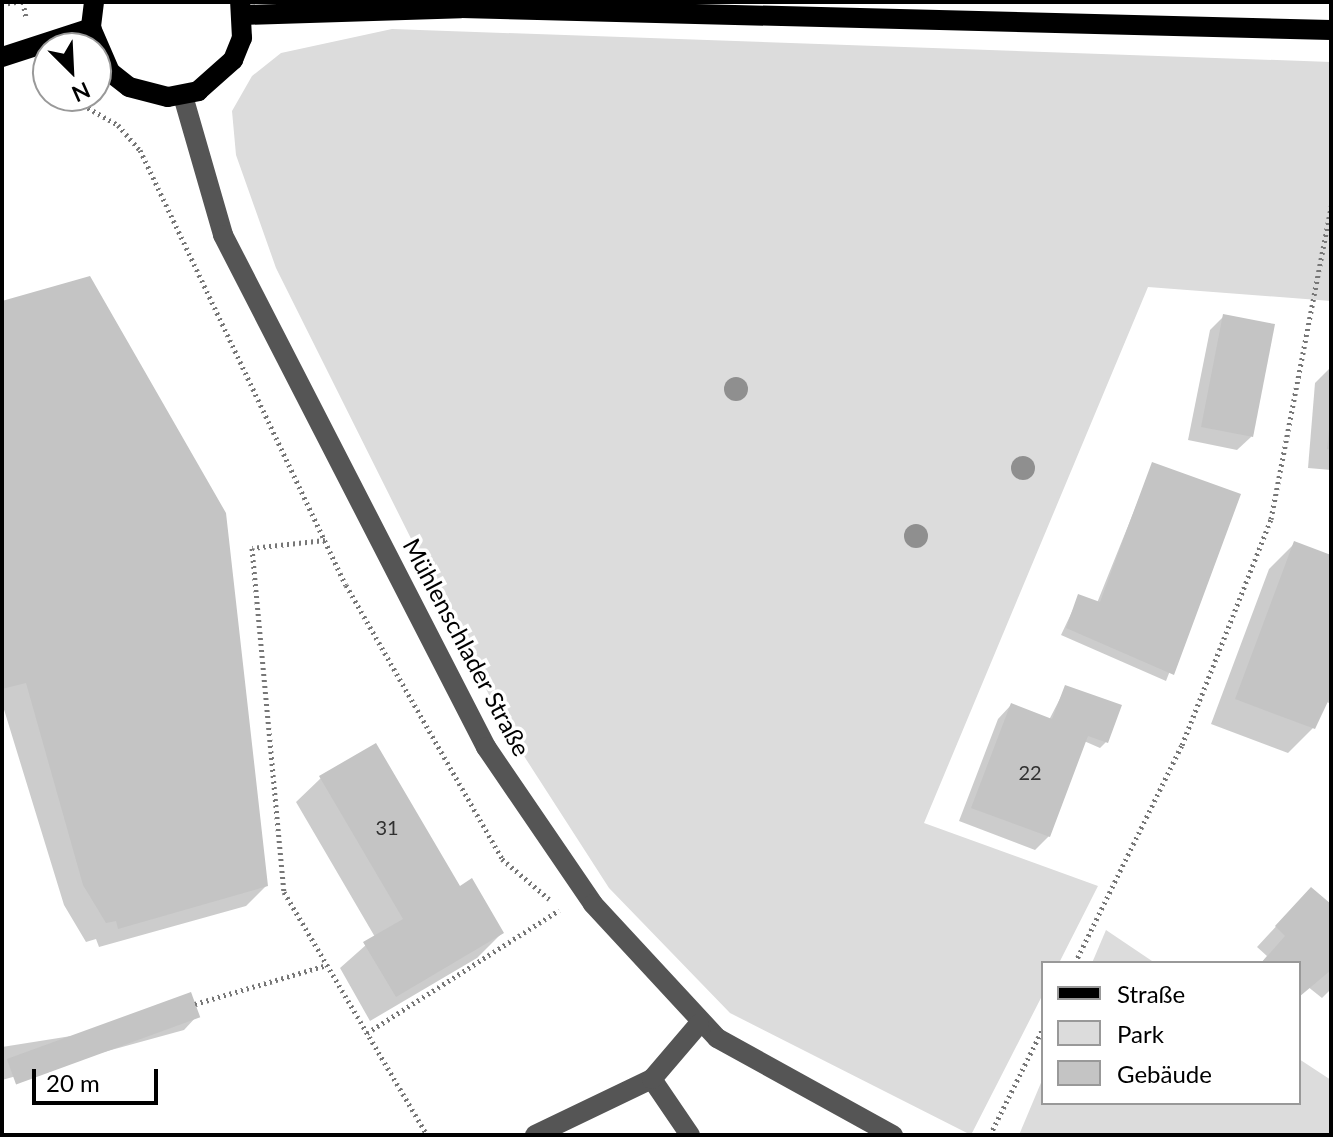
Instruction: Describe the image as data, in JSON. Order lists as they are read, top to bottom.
{
  "streets": {
    "street": ["Mühlenschlader Straße"]
  },
  "house_numbers": ["22", "31"],
  "legend": ["Straße", "Park", "Gebäude"],
  "scale_bar": "20 m",
  "north": "bottom right"
}
